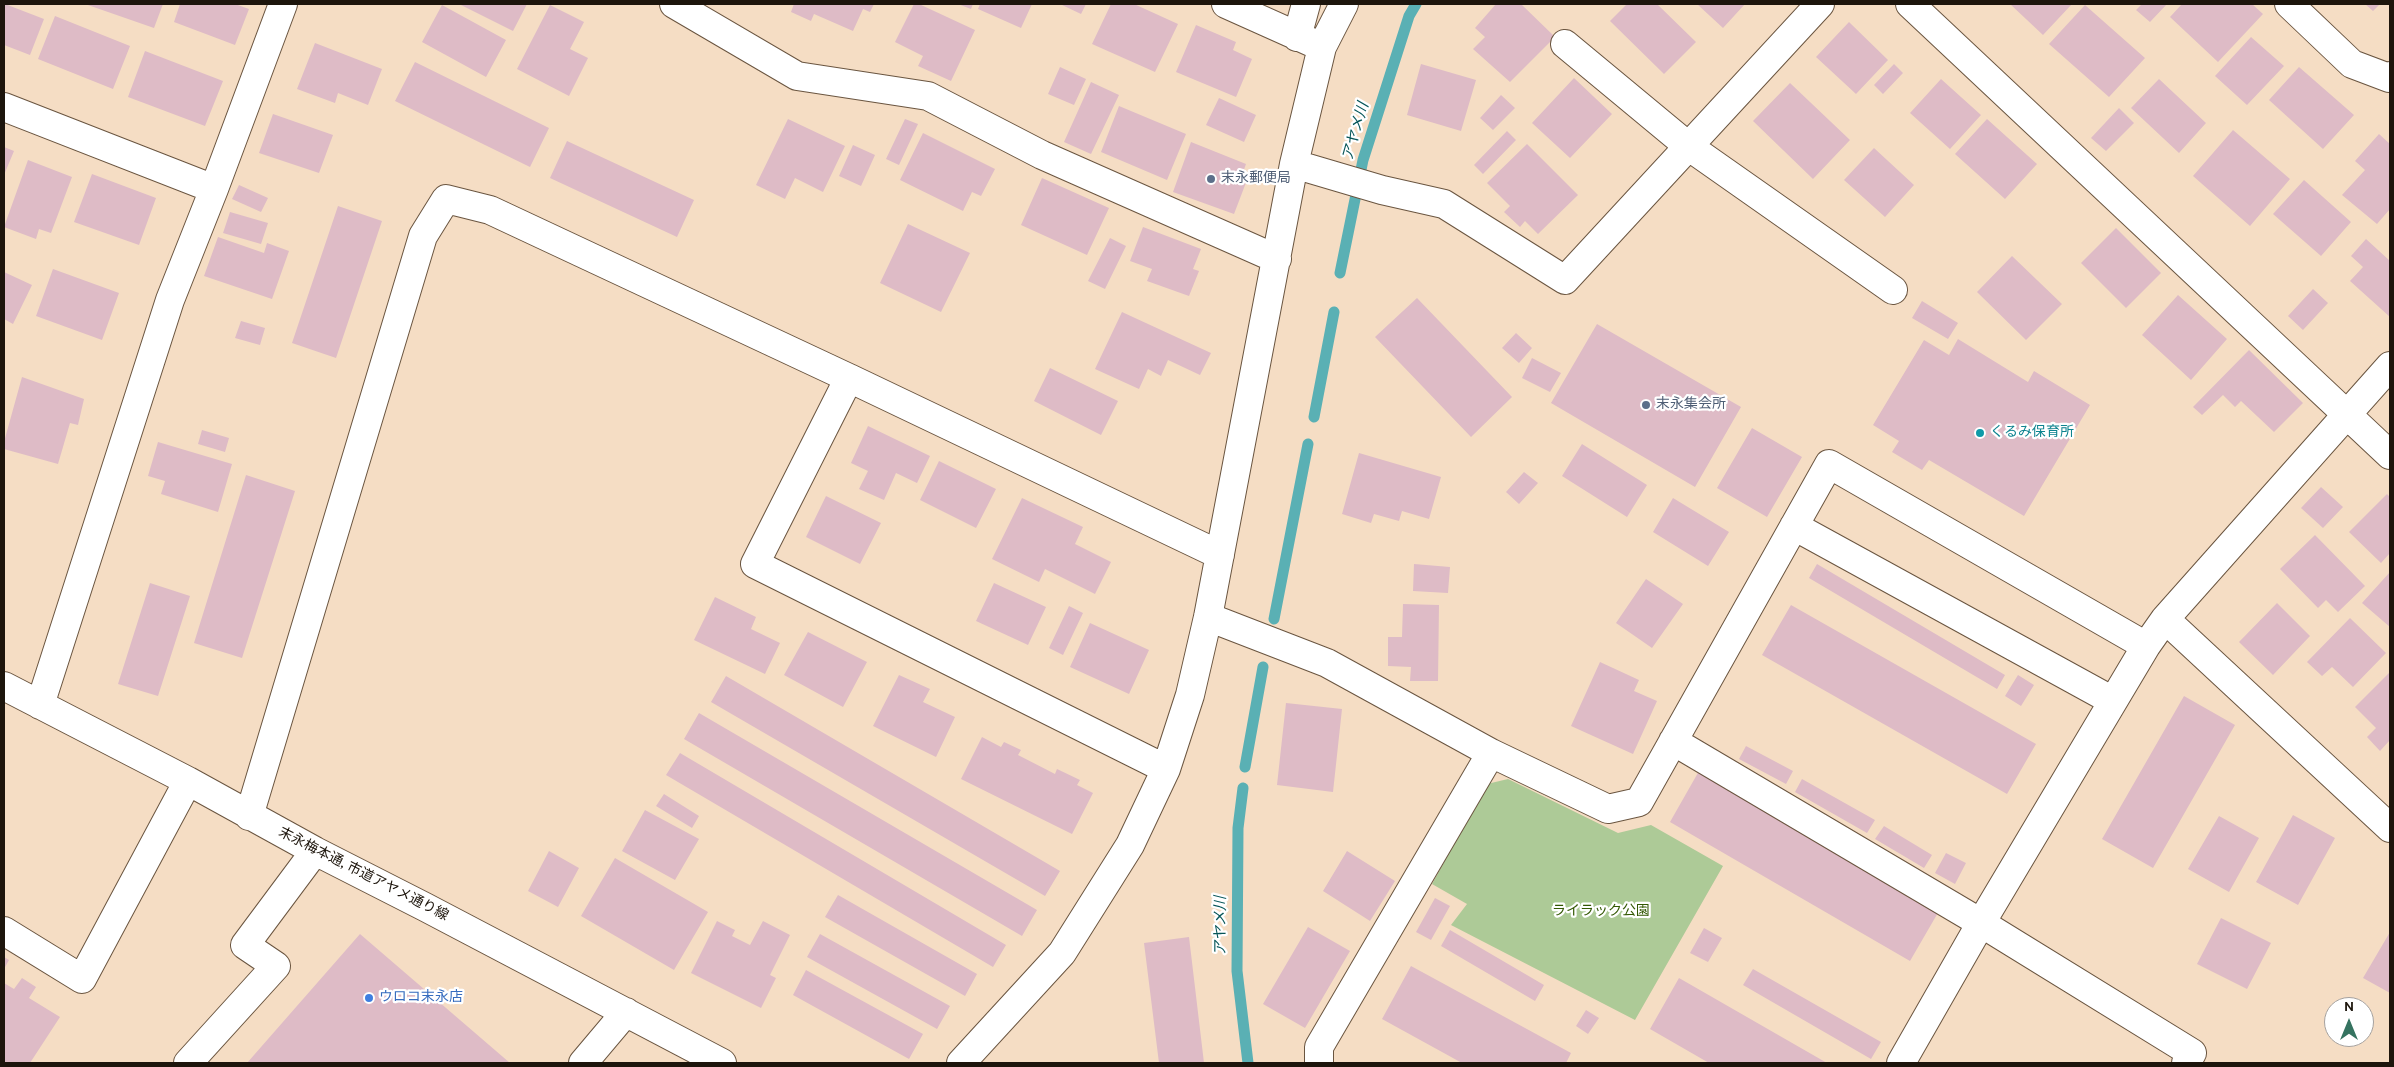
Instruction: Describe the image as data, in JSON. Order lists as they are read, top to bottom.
{
  "streets": {
    "street": ["末永梅本通, 市道アヤメ通り線"]
  },
  "water": ["アヤメ川"],
  "parks": ["ライラック公園"],
  "places": [
    "末永郵便局",
    "末永集会所",
    "くるみ保育所",
    "ウロコ末永店"
  ],
  "north": "top"
}
